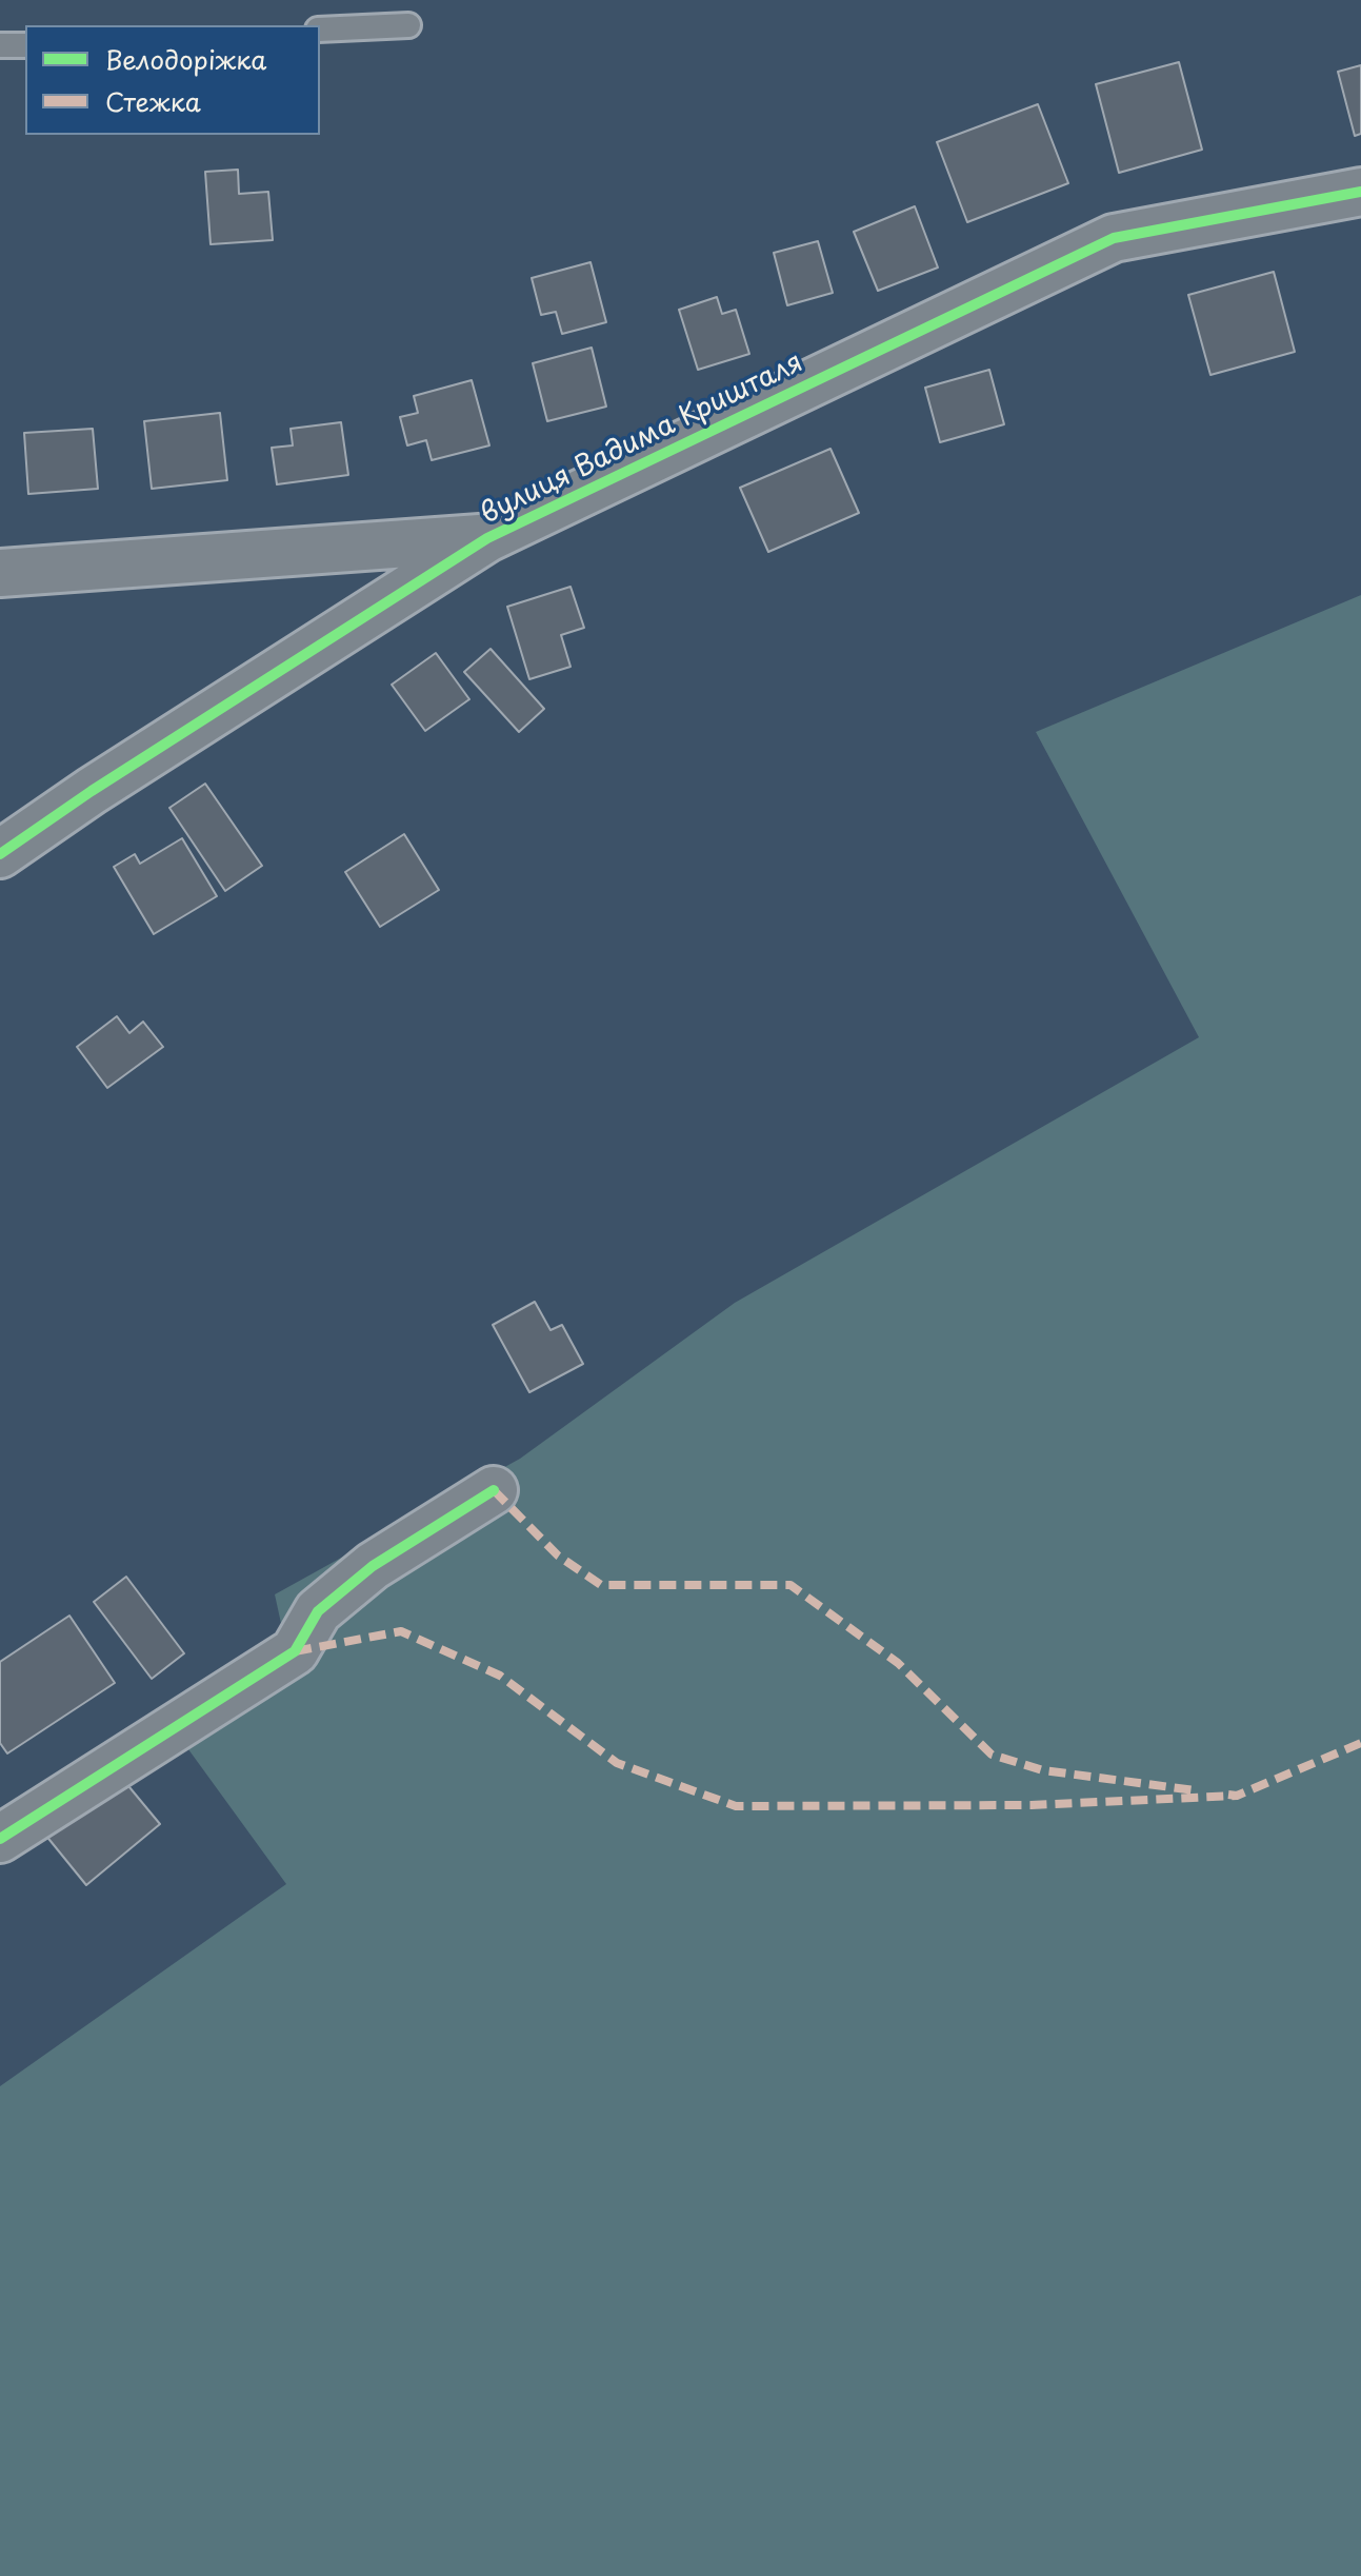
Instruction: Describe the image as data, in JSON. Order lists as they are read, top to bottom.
{
  "streets": {
    "street": ["вулиця Вадима Кришталя"]
  },
  "legend": ["Велодоріжка", "Стежка"]
}
